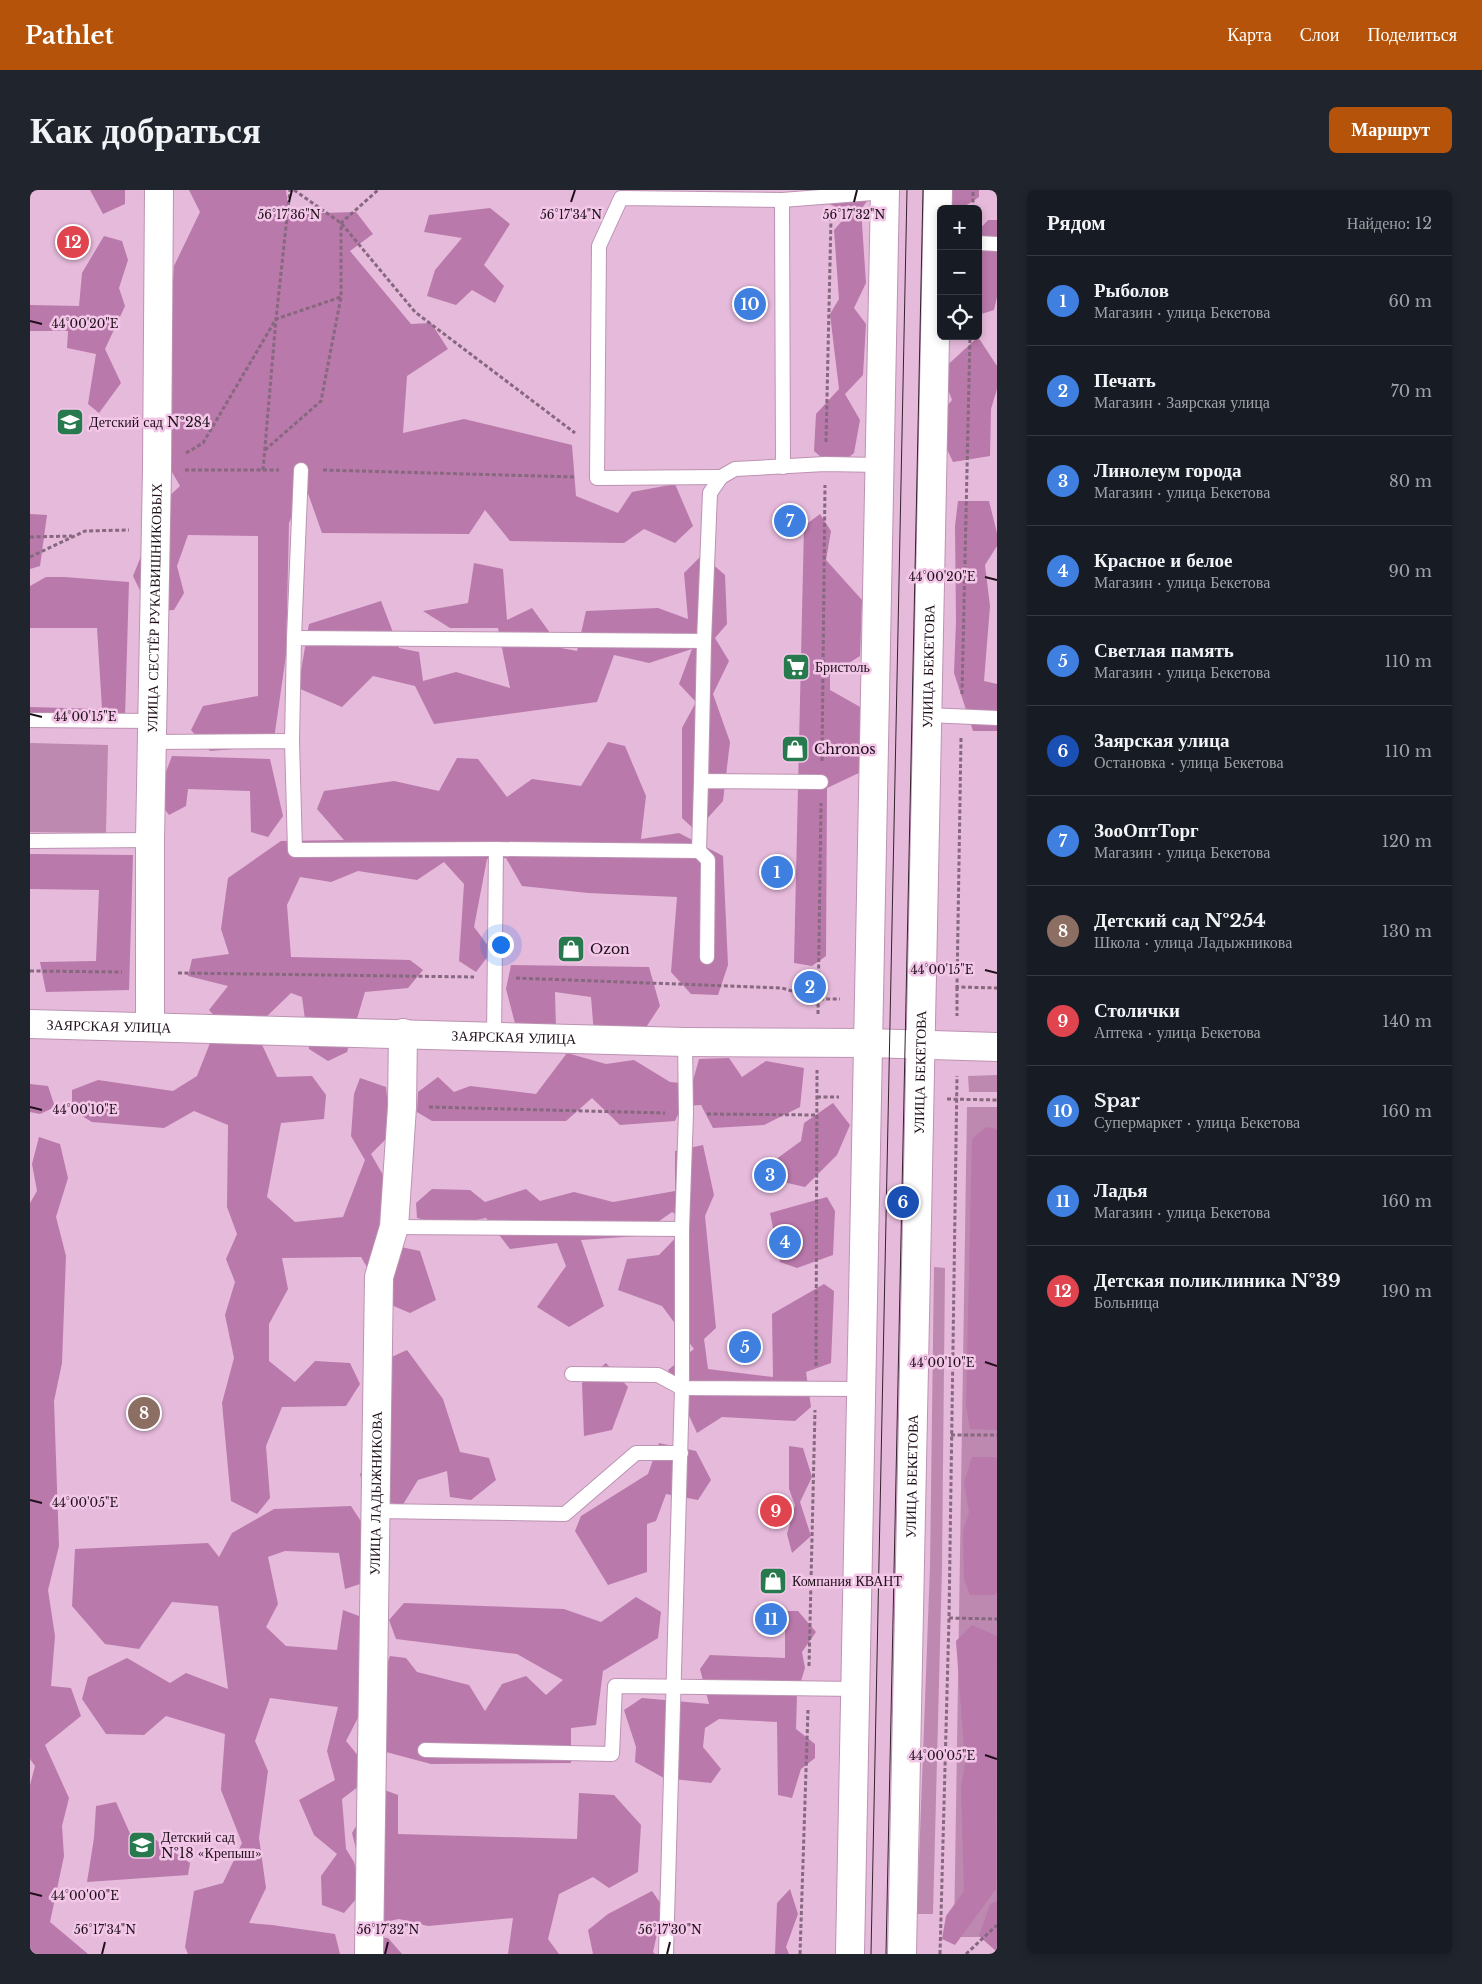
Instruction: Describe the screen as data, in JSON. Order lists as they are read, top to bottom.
{
  "streets": {
    "main road": [
      "УЛИЦА СЕСТЁР РУКАВИШНИКОВЫХ",
      "УЛИЦА БЕКЕТОВА",
      "ЗАЯРСКАЯ УЛИЦА",
      "УЛИЦА ЛАДЫЖНИКОВА"
    ]
  },
  "crossings": [
    ["УЛИЦА СЕСТЁР РУКАВИШНИКОВЫХ", "ЗАЯРСКАЯ УЛИЦА"],
    ["УЛИЦА БЕКЕТОВА", "ЗАЯРСКАЯ УЛИЦА"],
    ["ЗАЯРСКАЯ УЛИЦА", "УЛИЦА ЛАДЫЖНИКОВА"]
  ],
  "places": {
    "school or university": ["Детский сад №284", "Детский сад №18 «Крепыш»"],
    "supermarket": ["Бристоль"],
    "shop": ["Chronos", "Ozon", "Компания КВАНТ"]
  },
  "page": {
    "header": "Pathlet",
    "nav": ["Карта", "Слои", "Поделиться"],
    "buttons": "Маршрут",
    "title": "Как добраться",
    "heading": ["Рядом", "Найдено: 12"],
    "map_buttons": ["+", "−"],
    "pins": [
      "12",
      "10",
      "7",
      "1",
      "2",
      "3",
      "6",
      "4",
      "5",
      "8",
      "9",
      "11"
    ],
    "list": [
      {
        "mark": "1",
        "name": "Рыболов",
        "note": "Магазин · улица Бекетова",
        "value": "60 m"
      },
      {
        "mark": "2",
        "name": "Печать",
        "note": "Магазин · Заярская улица",
        "value": "70 m"
      },
      {
        "mark": "3",
        "name": "Линолеум города",
        "note": "Магазин · улица Бекетова",
        "value": "80 m"
      },
      {
        "mark": "4",
        "name": "Красное и белое",
        "note": "Магазин · улица Бекетова",
        "value": "90 m"
      },
      {
        "mark": "5",
        "name": "Светлая память",
        "note": "Магазин · улица Бекетова",
        "value": "110 m"
      },
      {
        "mark": "6",
        "name": "Заярская улица",
        "note": "Остановка · улица Бекетова",
        "value": "110 m"
      },
      {
        "mark": "7",
        "name": "ЗооОптТорг",
        "note": "Магазин · улица Бекетова",
        "value": "120 m"
      },
      {
        "mark": "8",
        "name": "Детский сад №254",
        "note": "Школа · улица Ладыжникова",
        "value": "130 m"
      },
      {
        "mark": "9",
        "name": "Столички",
        "note": "Аптека · улица Бекетова",
        "value": "140 m"
      },
      {
        "mark": "10",
        "name": "Spar",
        "note": "Супермаркет · улица Бекетова",
        "value": "160 m"
      },
      {
        "mark": "11",
        "name": "Ладья",
        "note": "Магазин · улица Бекетова",
        "value": "160 m"
      },
      {
        "mark": "12",
        "name": "Детская поликлиника №39",
        "note": "Больница",
        "value": "190 m"
      }
    ]
  },
  "coordinates": [
    "56°17'36\"N",
    "56°17'34\"N",
    "56°17'32\"N",
    "44°00'20\"E",
    "44°00'15\"E",
    "44°00'10\"E",
    "44°00'05\"E",
    "44°00'00\"E",
    "56°17'30\"N"
  ]
}
